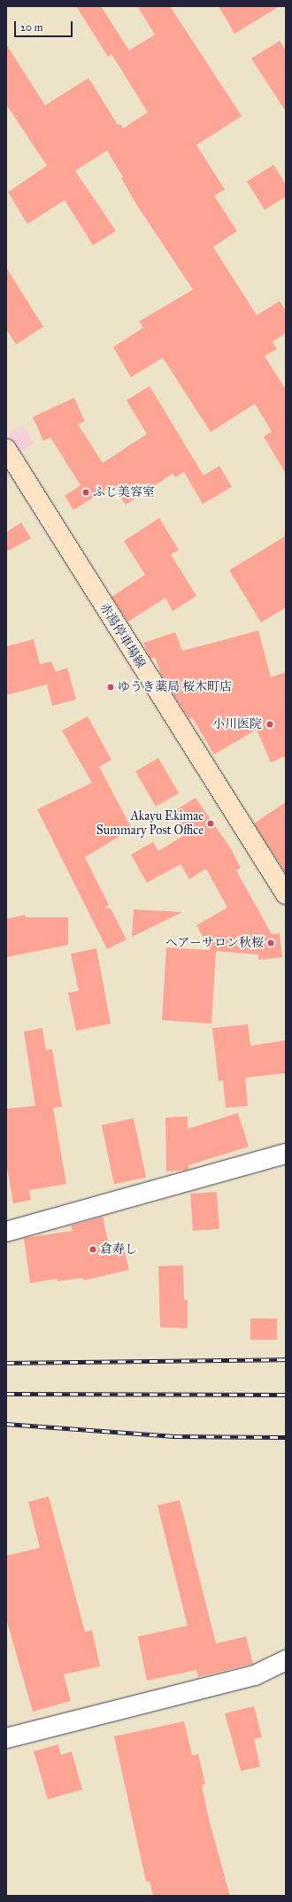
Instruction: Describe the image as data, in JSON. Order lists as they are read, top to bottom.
{
  "streets": {
    "main road": ["赤湯停車場線"]
  },
  "places": [
    "ふじ美容室",
    "ゆうき薬局 桜木町店",
    "小川医院",
    "Akayu Ekimae Summary Post Office",
    "ヘアーサロン秋桜",
    "倉寿し"
  ],
  "scale_bar": "20 m"
}
